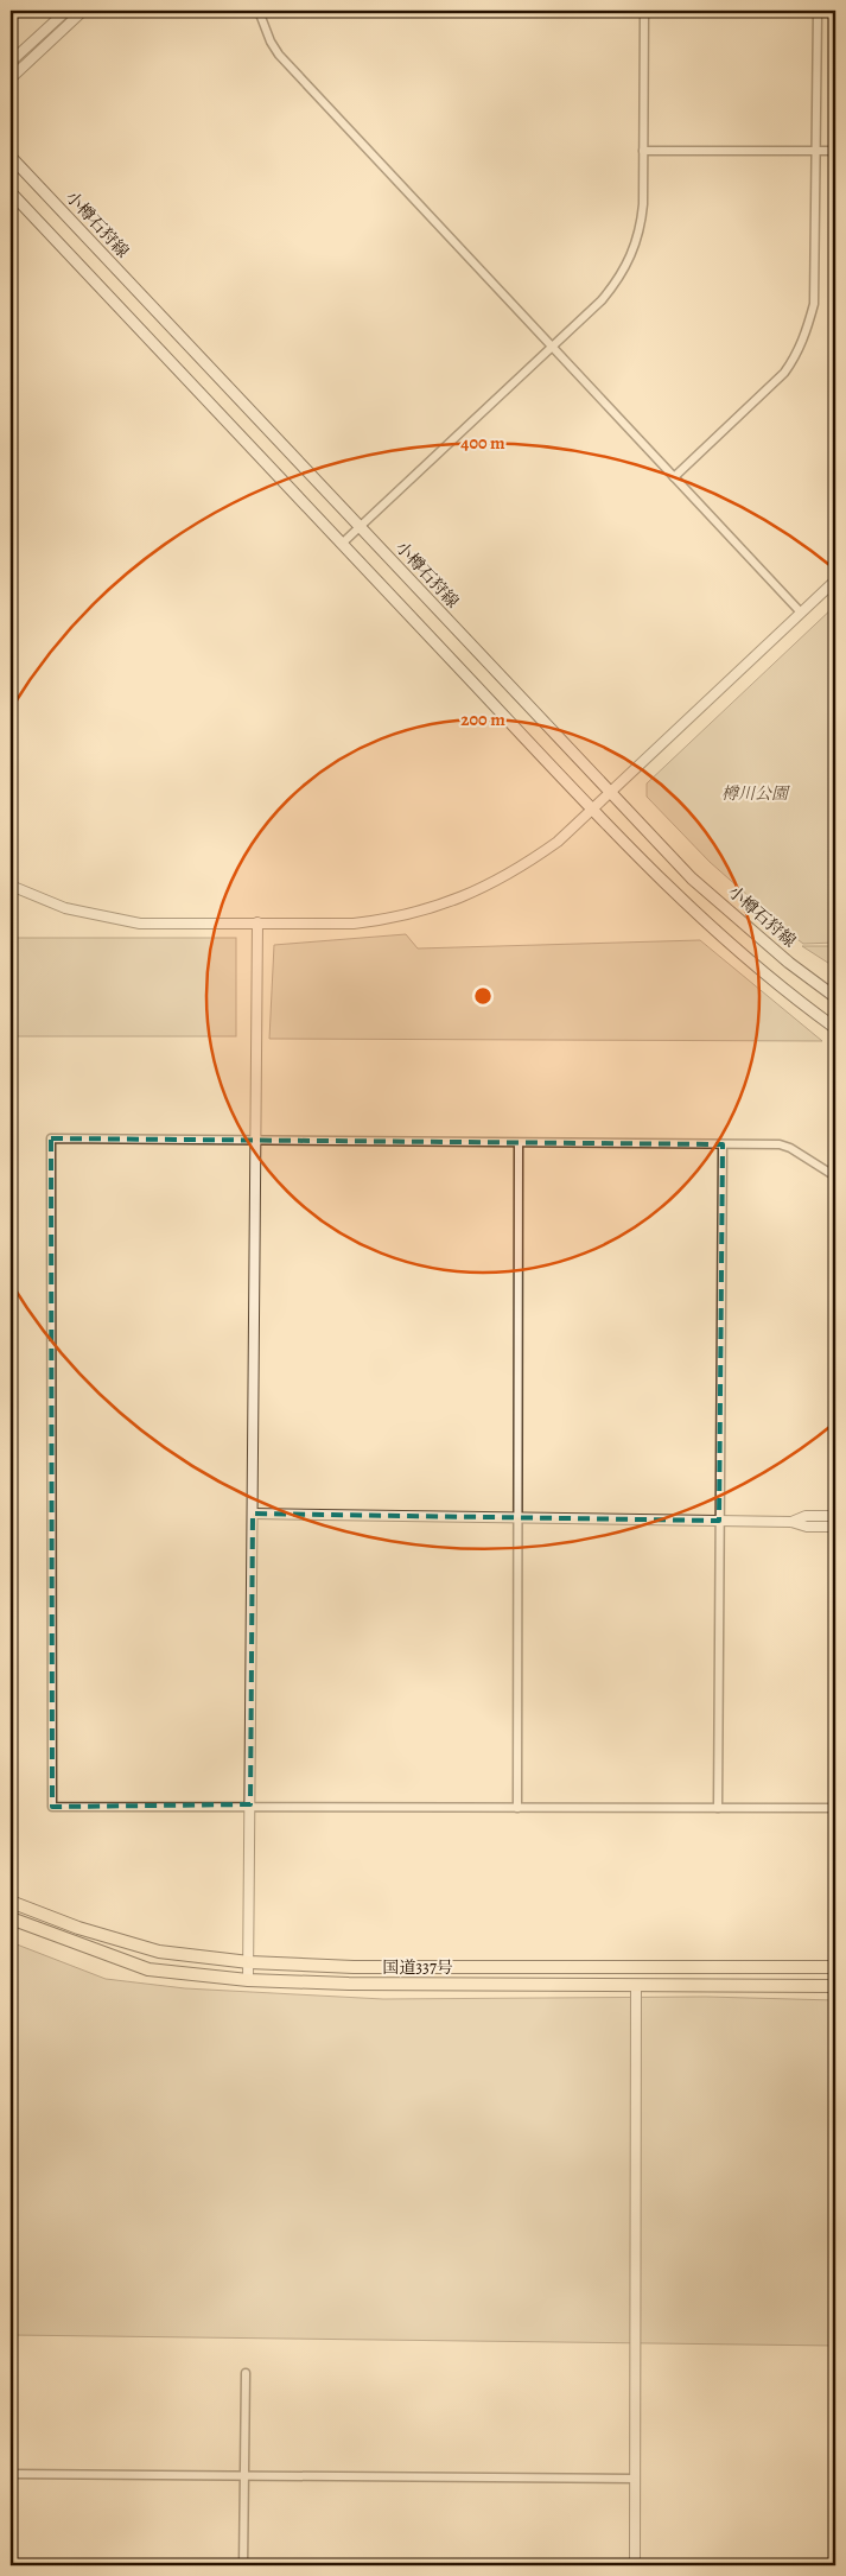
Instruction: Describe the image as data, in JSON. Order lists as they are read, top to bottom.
{
  "streets": {
    "highway": ["国道337号"],
    "main road": ["小樽石狩線"]
  },
  "parks": ["樽川公園"],
  "rings": ["400 m", "200 m"]
}
